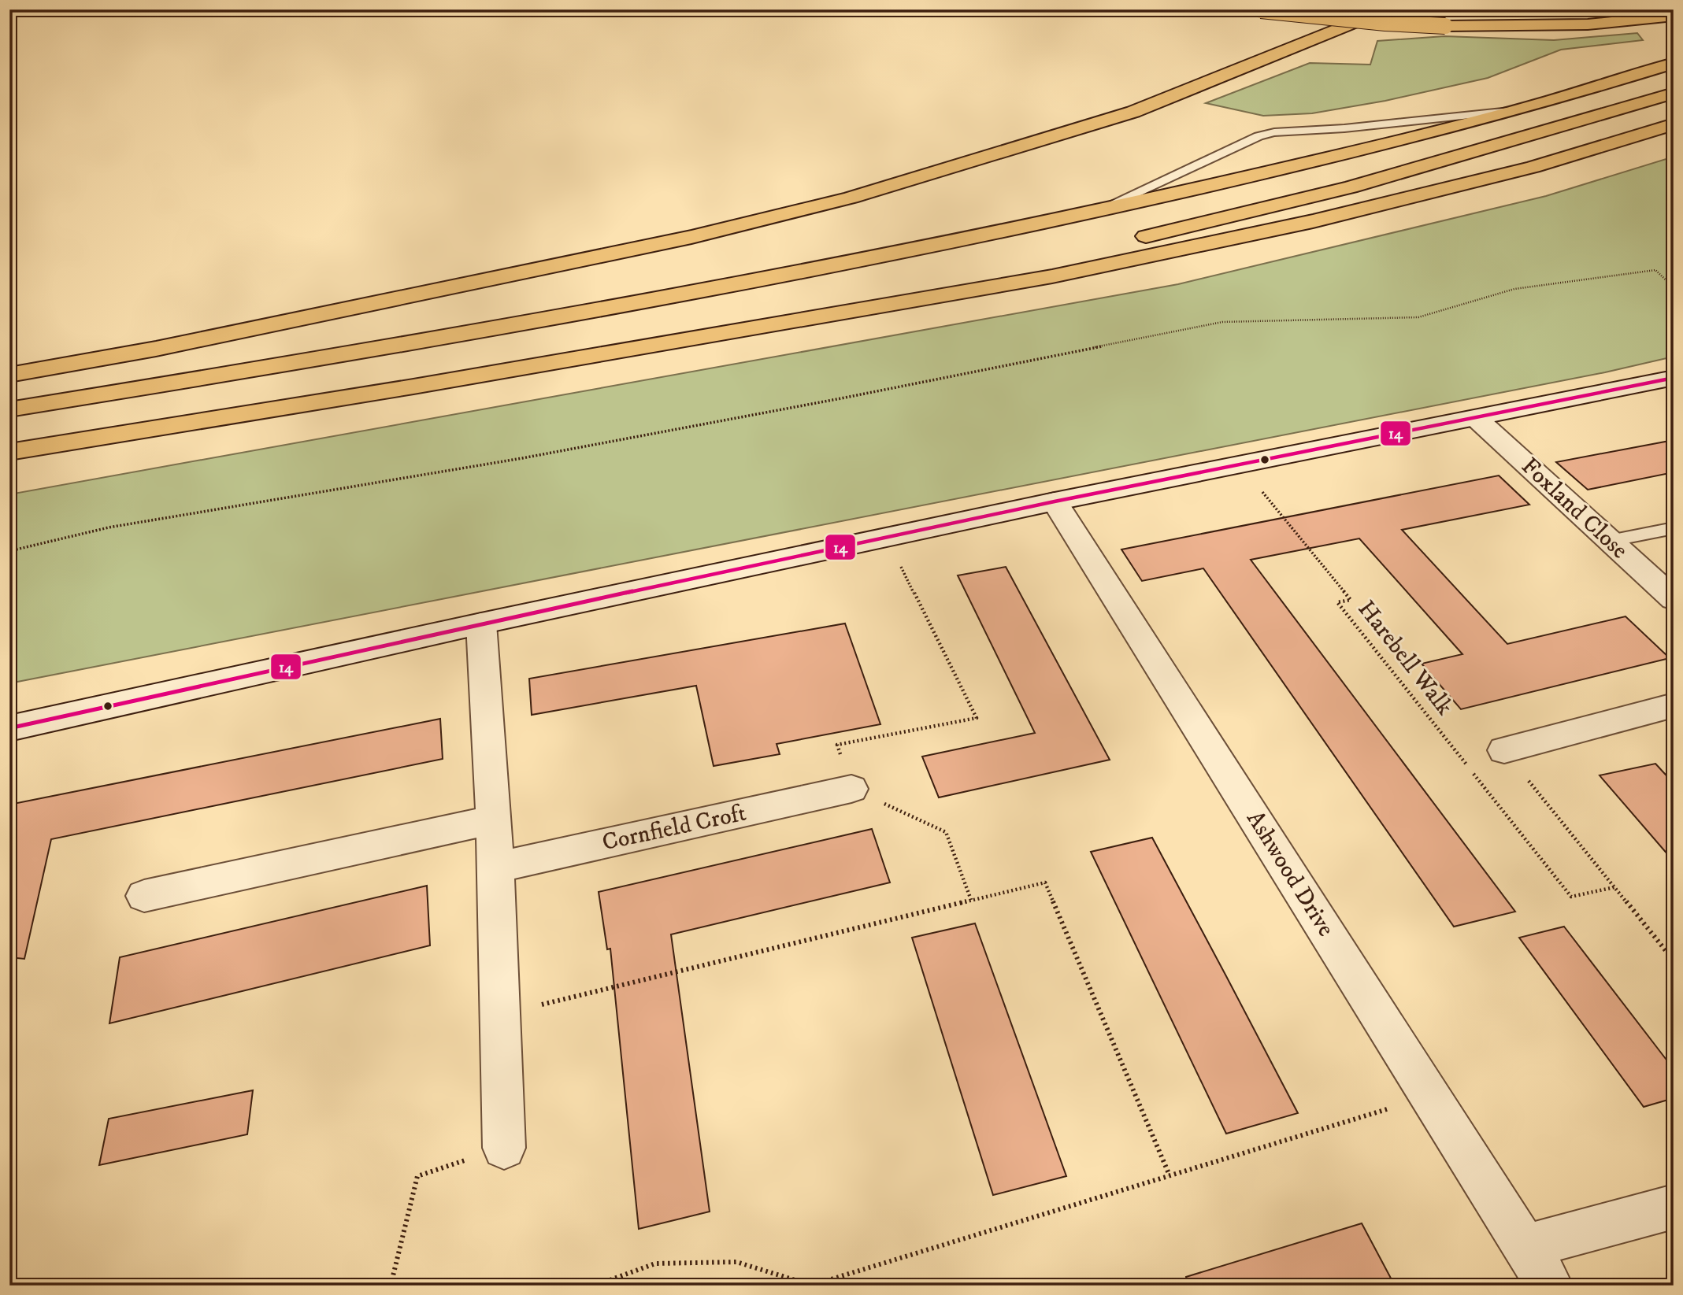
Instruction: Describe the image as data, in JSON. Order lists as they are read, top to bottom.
{
  "streets": {
    "street": ["Foxland Close", "Cornfield Croft", "Ashwood Drive"],
    "path": ["Harebell Walk"]
  },
  "lines": ["transit line 14"]
}
